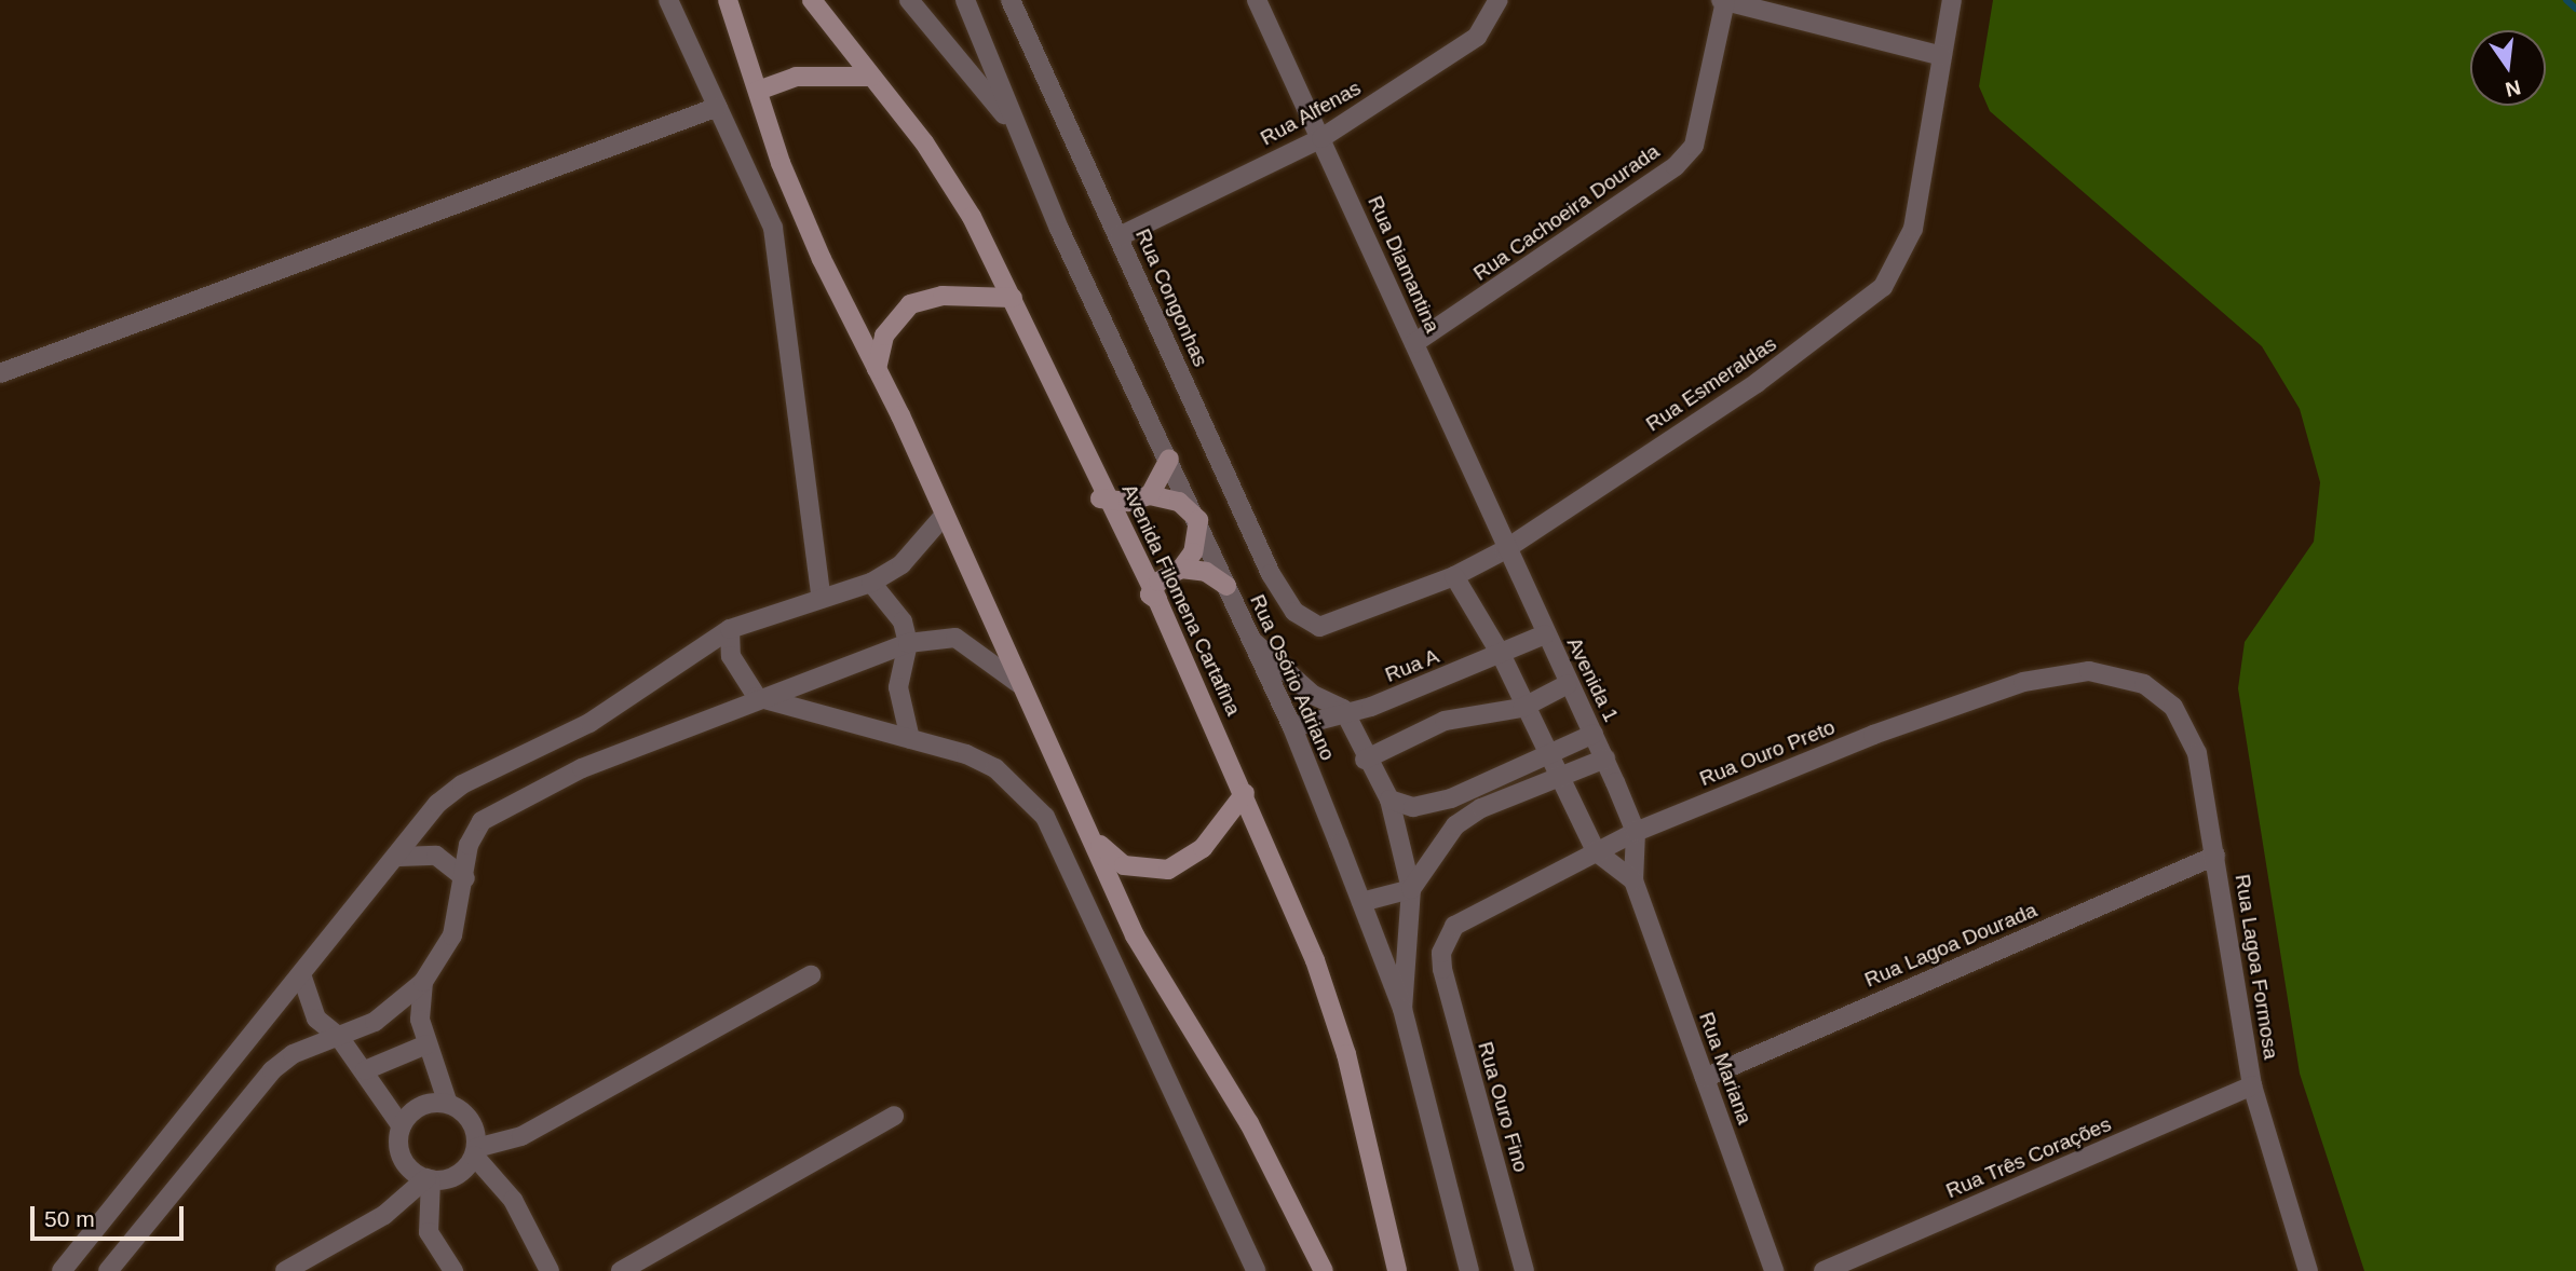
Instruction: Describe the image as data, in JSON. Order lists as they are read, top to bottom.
{
  "streets": {
    "main road": ["Avenida Filomena Cartafina"],
    "street": [
      "Rua Alfenas",
      "Rua Cachoeira Dourada",
      "Rua Diamantina",
      "Rua Congonhas",
      "Rua Esmeraldas",
      "Rua A",
      "Rua Osório Adriano",
      "Avenida 1",
      "Rua Ouro Preto",
      "Rua Lagoa Dourada",
      "Rua Lagoa Formosa",
      "Rua Mariana",
      "Rua Ouro Fino",
      "Rua Três Corações"
    ]
  },
  "crossings": [
    ["Rua Alfenas", "Rua Diamantina"],
    ["Rua Alfenas", "Rua Congonhas"],
    ["Rua Cachoeira Dourada", "Rua Diamantina"],
    ["Rua Diamantina", "Rua Esmeraldas"],
    ["Rua Diamantina", "Avenida 1"],
    ["Rua Congonhas", "Rua Esmeraldas"],
    ["Rua Esmeraldas", "Avenida 1"],
    ["Rua A", "Rua Osório Adriano"],
    ["Rua A", "Avenida 1"],
    ["Avenida 1", "Rua Ouro Preto"],
    ["Avenida 1", "Rua Mariana"],
    ["Rua Ouro Preto", "Rua Lagoa Formosa"],
    ["Rua Ouro Preto", "Rua Mariana"],
    ["Rua Ouro Preto", "Rua Ouro Fino"],
    ["Rua Lagoa Dourada", "Rua Lagoa Formosa"],
    ["Rua Lagoa Dourada", "Rua Mariana"],
    ["Rua Lagoa Formosa", "Rua Três Corações"]
  ],
  "scale_bar": "50 m",
  "north": "bottom"
}
